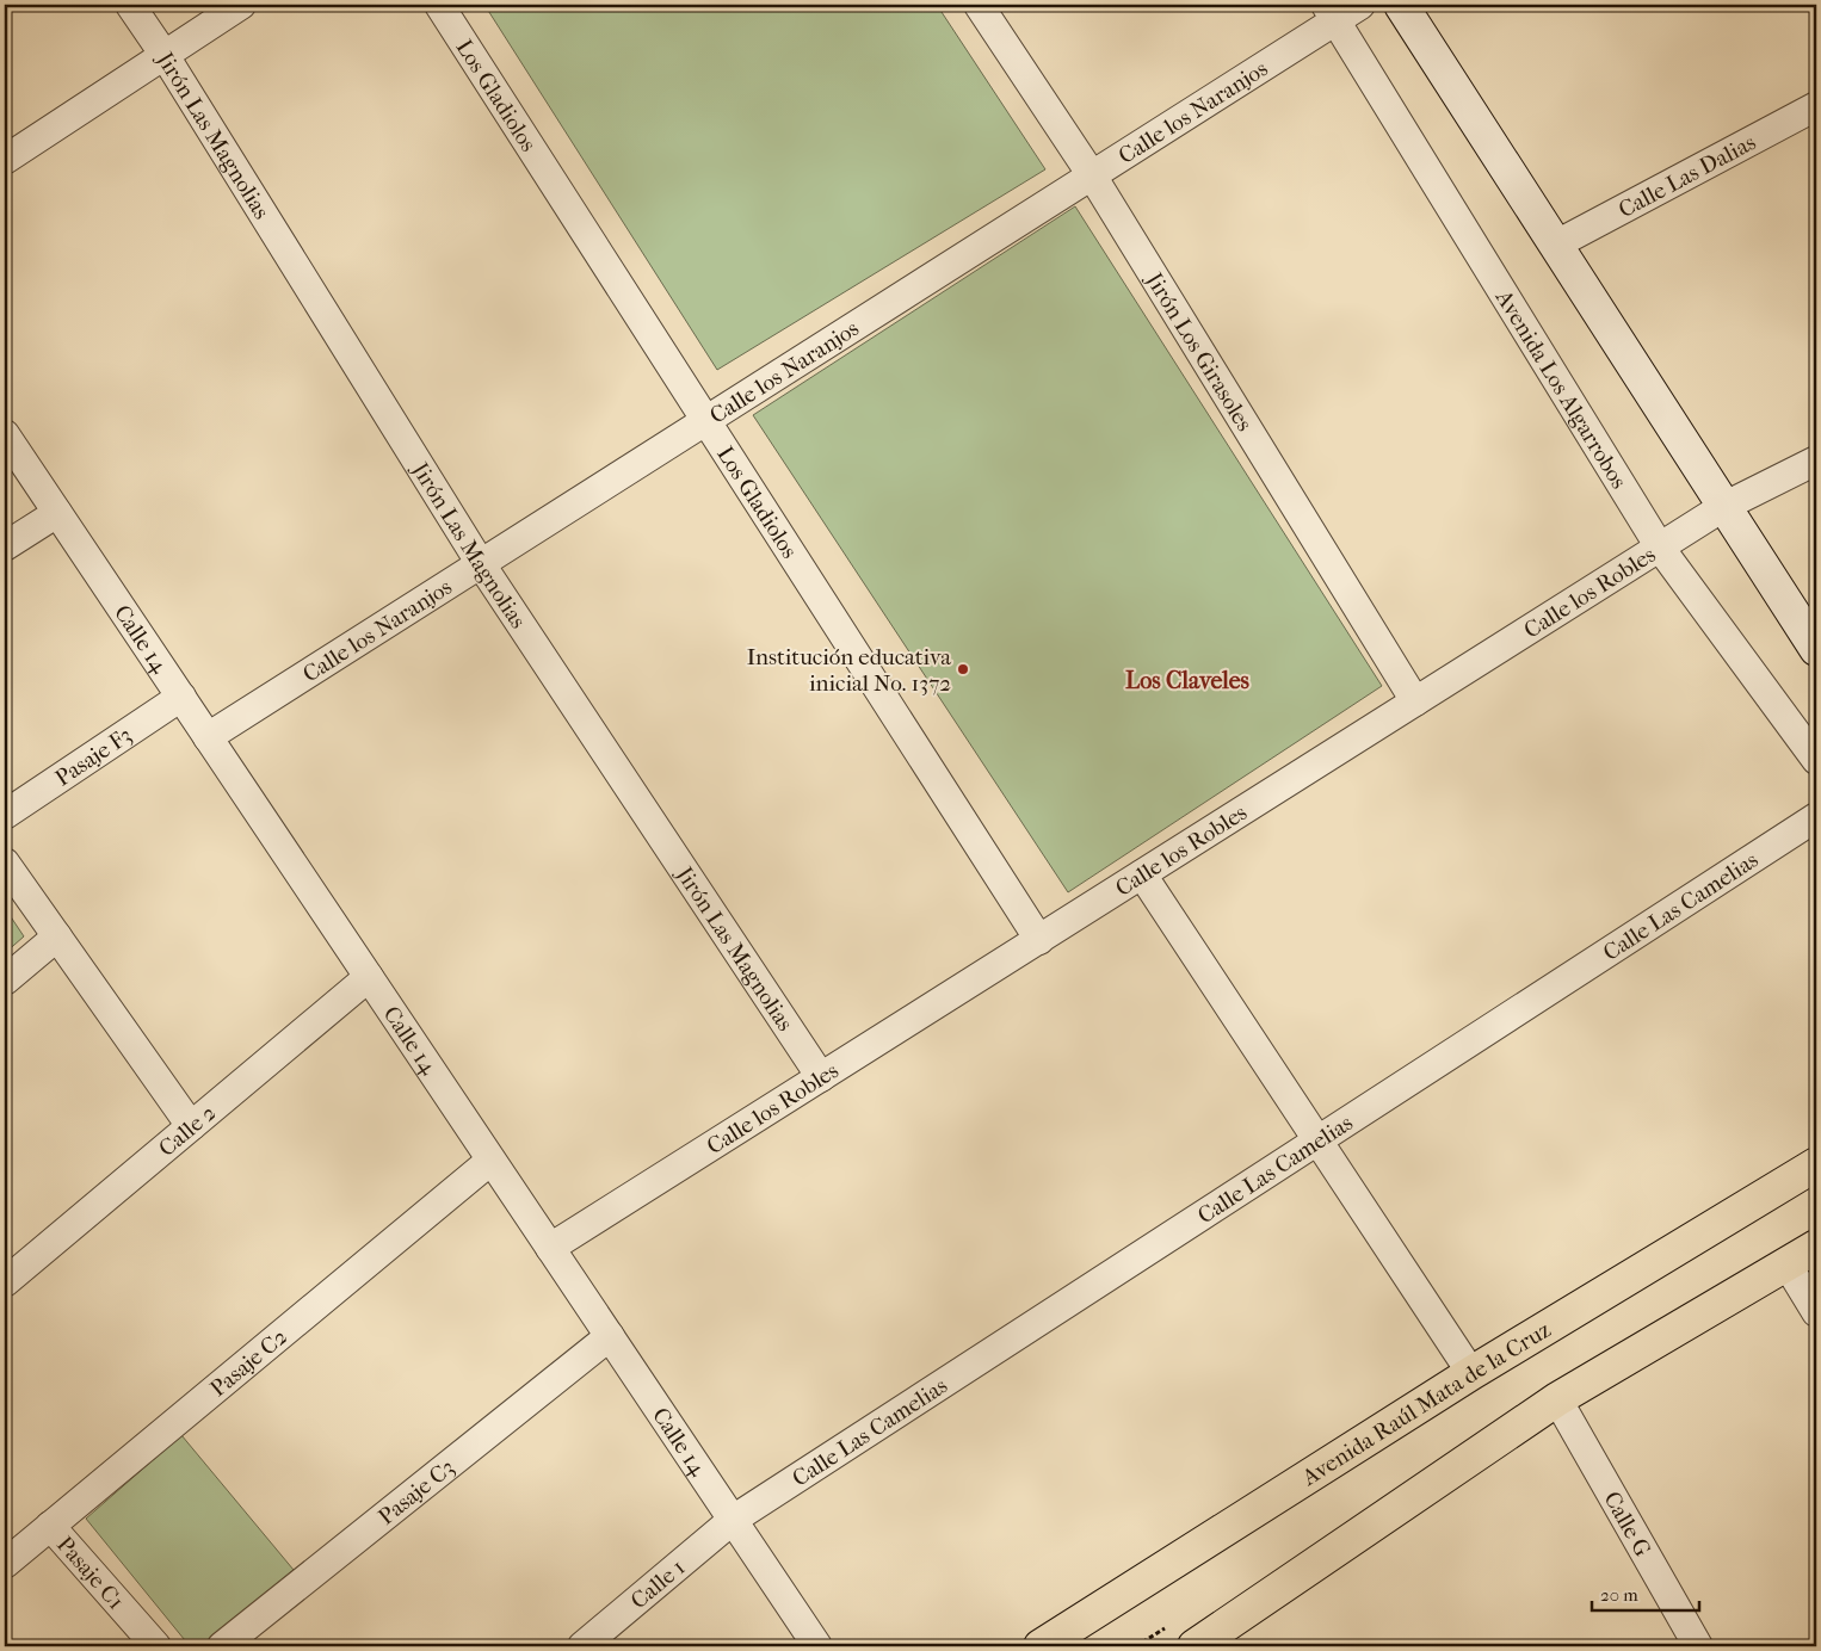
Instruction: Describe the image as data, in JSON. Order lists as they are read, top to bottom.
{
  "streets": {
    "main road": ["Avenida Raúl Mata de la Cruz"],
    "street": [
      "Los Gladiolos",
      "Calle los Naranjos",
      "Jirón Las Magnolias",
      "Calle Las Dalias",
      "Jirón Los Girasoles",
      "Avenida Los Algarrobos",
      "Calle los Robles",
      "Calle 14",
      "Pasaje F3",
      "Calle Las Camelias",
      "Calle 2",
      "Pasaje C2",
      "Pasaje C3",
      "Calle G",
      "Pasaje C1",
      "Calle 1"
    ]
  },
  "crossings": [
    ["Los Gladiolos", "Calle los Naranjos"],
    ["Los Gladiolos", "Calle los Robles"],
    ["Calle los Naranjos", "Jirón Las Magnolias"],
    ["Calle los Naranjos", "Jirón Los Girasoles"],
    ["Calle los Naranjos", "Avenida Los Algarrobos"],
    ["Calle los Naranjos", "Calle 14"],
    ["Jirón Las Magnolias", "Calle los Robles"],
    ["Jirón Los Girasoles", "Calle los Robles"],
    ["Avenida Los Algarrobos", "Calle los Robles"],
    ["Calle los Robles", "Calle 14"],
    ["Calle 14", "Pasaje F3"],
    ["Calle 14", "Calle Las Camelias"],
    ["Calle 14", "Calle 2"],
    ["Calle 14", "Pasaje C2"],
    ["Calle 14", "Pasaje C3"],
    ["Calle 14", "Calle 1"],
    ["Calle Las Camelias", "Calle 1"],
    ["Pasaje C2", "Pasaje C1"]
  ],
  "districts": ["Los Claveles"],
  "places": ["Institución educativa inicial No. 1372"],
  "scale_bar": "20 m"
}
